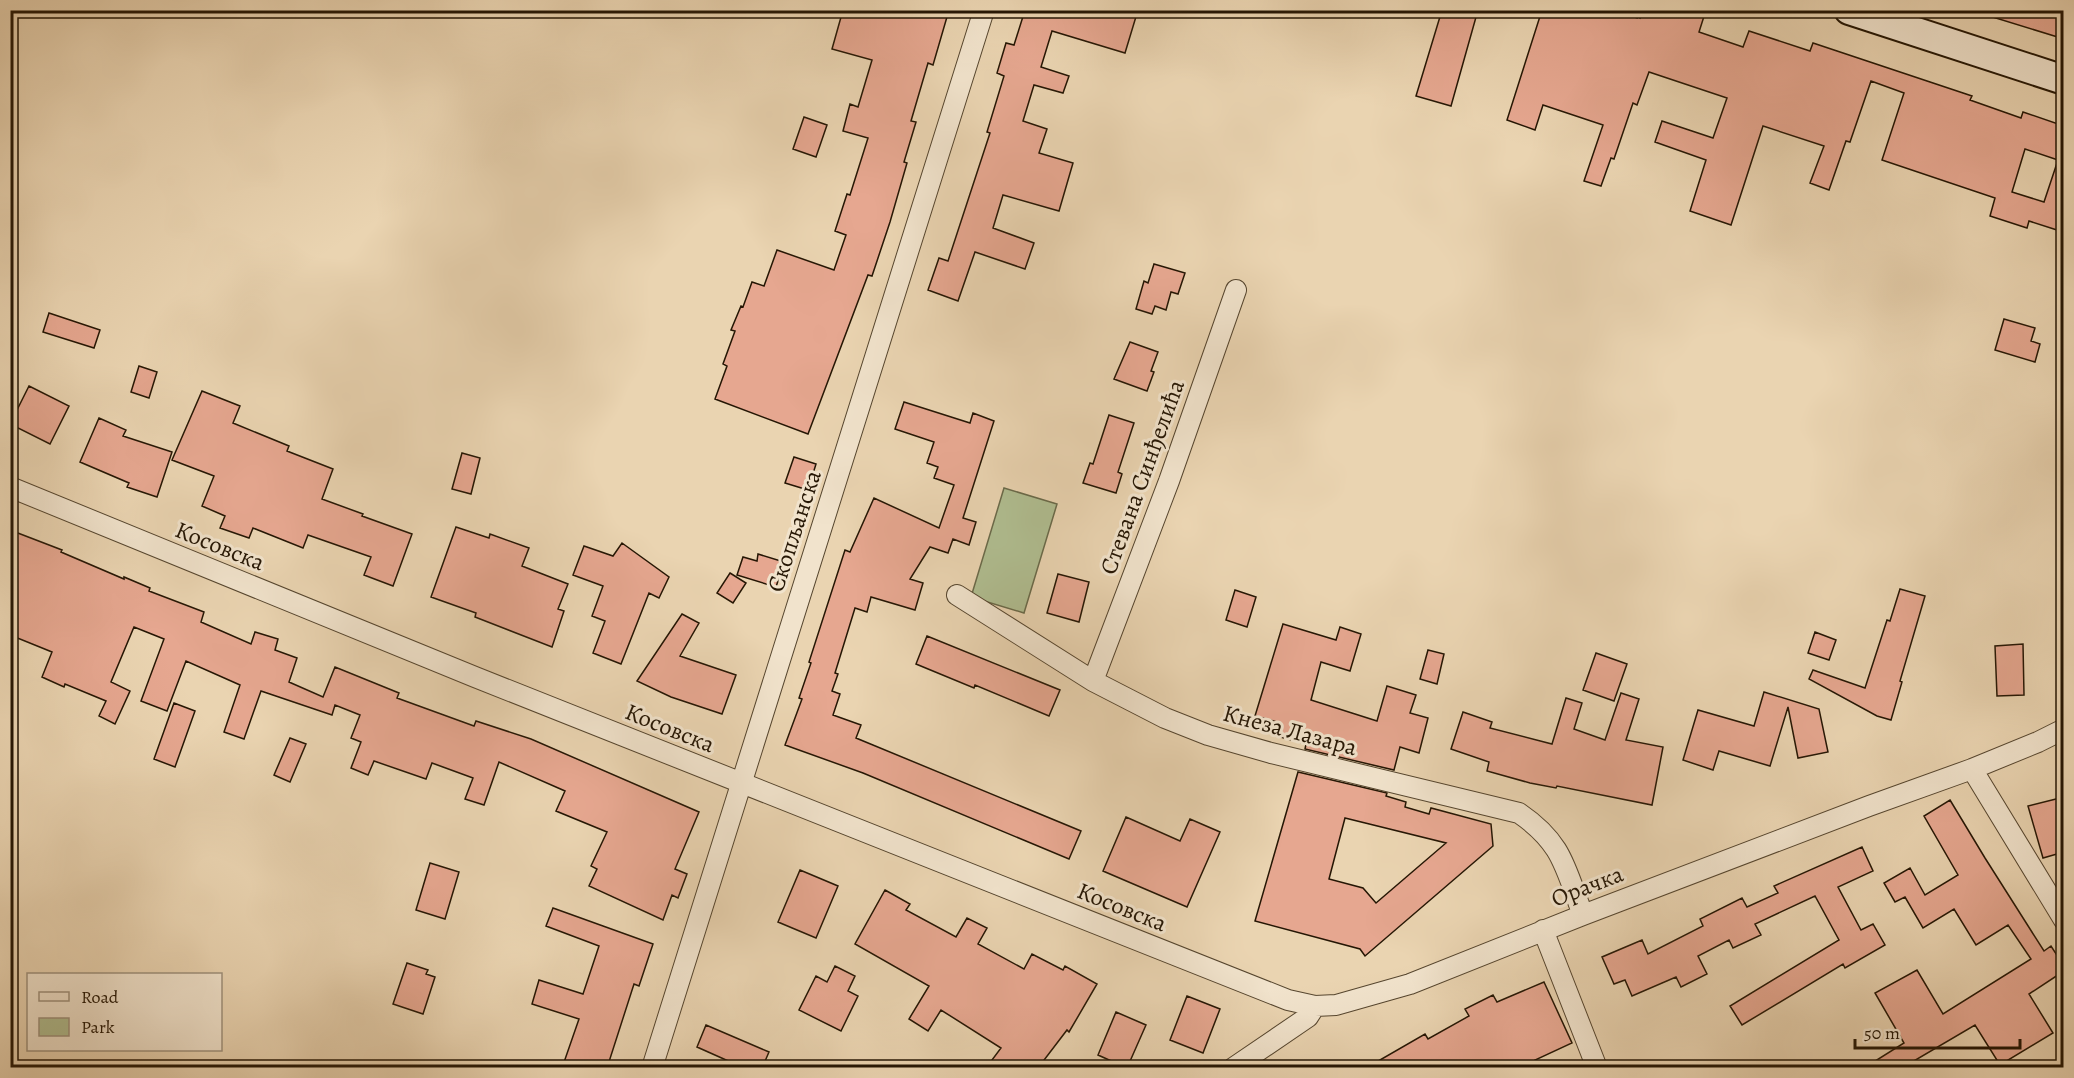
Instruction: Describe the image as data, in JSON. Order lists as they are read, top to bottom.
{
  "streets": {
    "street": [
      "Стевана Синђелића",
      "Скопљанска",
      "Косовска",
      "Кнеза Лазара",
      "Орачка"
    ]
  },
  "crossings": [
    ["Стевана Синђелића", "Кнеза Лазара"],
    ["Скопљанска", "Косовска"],
    ["Косовска", "Орачка"],
    ["Кнеза Лазара", "Орачка"]
  ],
  "legend": ["Road", "Park"],
  "scale_bar": "50 m"
}
